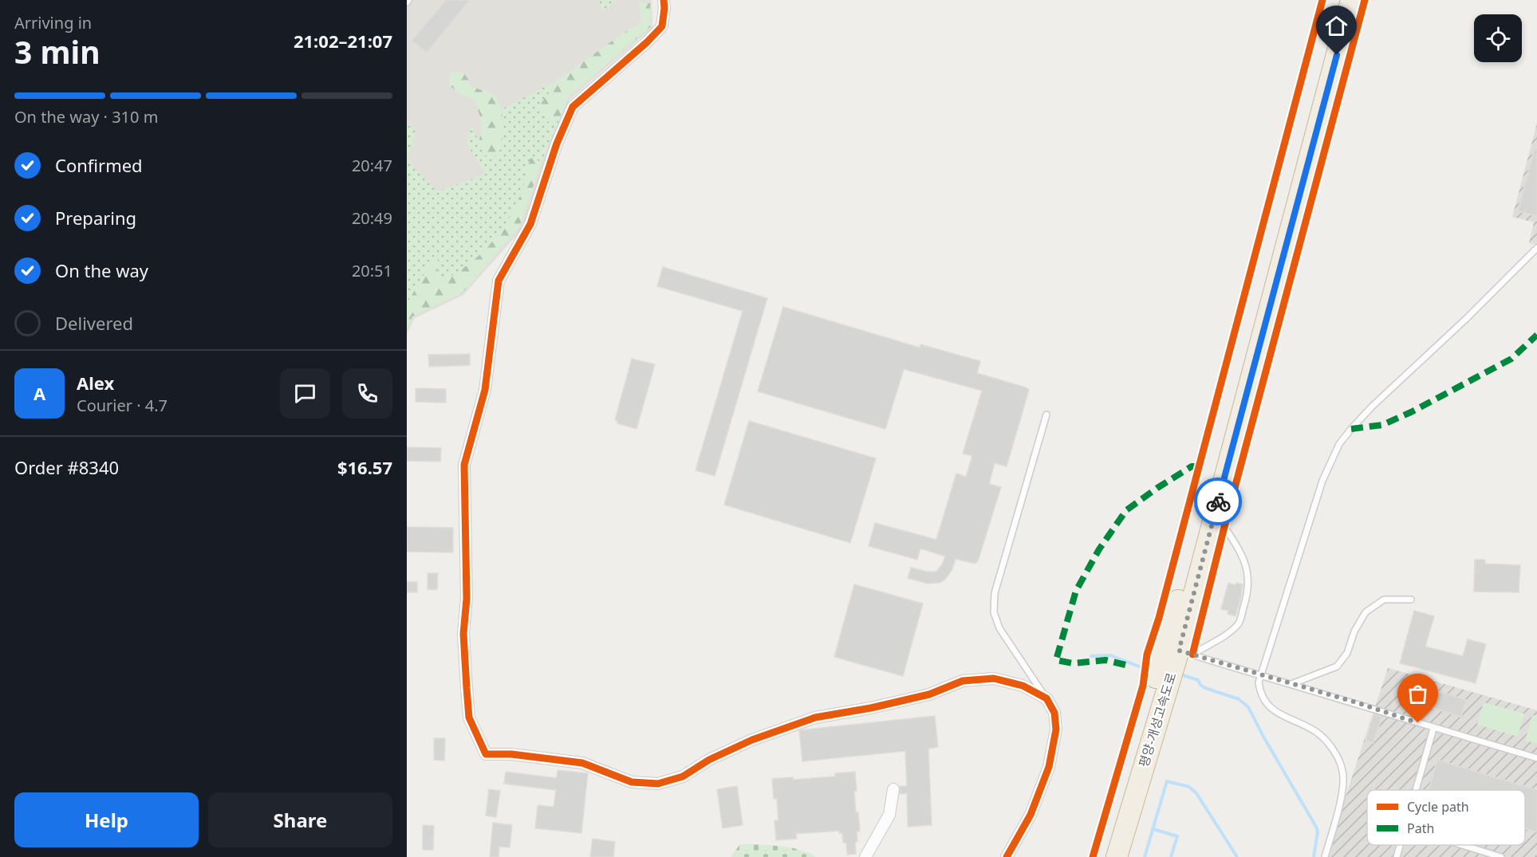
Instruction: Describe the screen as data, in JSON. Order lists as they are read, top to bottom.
{
  "streets": {
    "highway": ["평양-개성고속도로"]
  },
  "legend": ["Cycle path", "Path"],
  "page": {
    "heading": ["3 min", "Arriving in", "21:02–21:07"],
    "panel": [
      "Alex",
      "Courier · 4.7",
      "Order #8340",
      "$16.57"
    ],
    "bar": "On the way · 310 m",
    "list": [
      ["Confirmed", "20:47"],
      ["Preparing", "20:49"],
      ["On the way", "20:51"],
      "Delivered"
    ],
    "round": "A",
    "buttons": ["Help", "Share"]
  }
}
